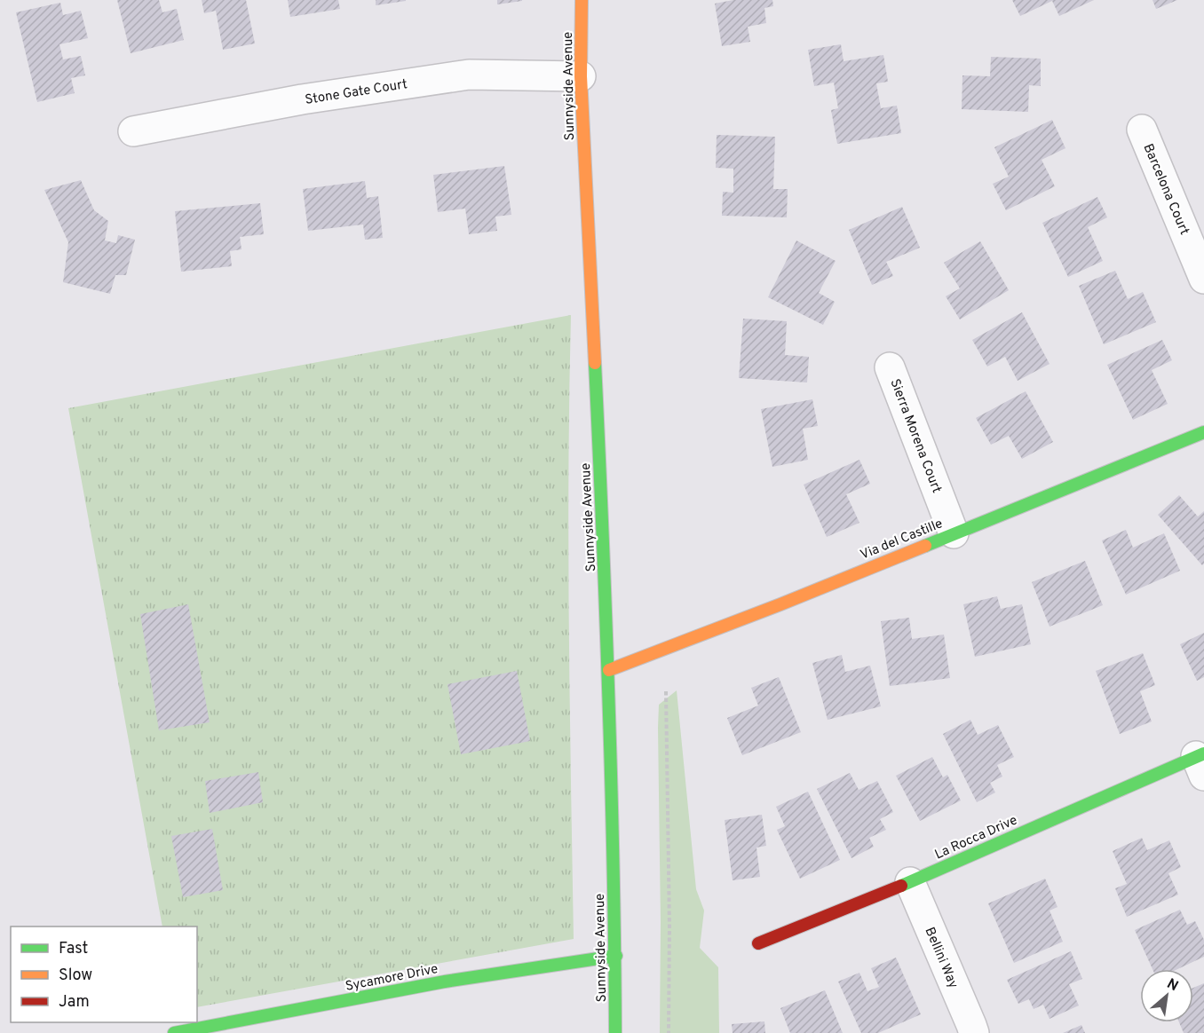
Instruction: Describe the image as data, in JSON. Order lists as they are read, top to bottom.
{
  "streets": {
    "street": [
      "Sunnyside Avenue",
      "Stone Gate Court",
      "Barcelona Court",
      "Sierra Morena Court",
      "Via del Castille",
      "La Rocca Drive",
      "Bellini Way",
      "Sycamore Drive"
    ]
  },
  "crossings": [
    ["Sunnyside Avenue", "Stone Gate Court"],
    ["Sunnyside Avenue", "Via del Castille"],
    ["Sunnyside Avenue", "Sycamore Drive"],
    ["Sierra Morena Court", "Via del Castille"],
    ["La Rocca Drive", "Bellini Way"]
  ],
  "legend": ["Fast", "Slow", "Jam"],
  "north": "top right"
}
